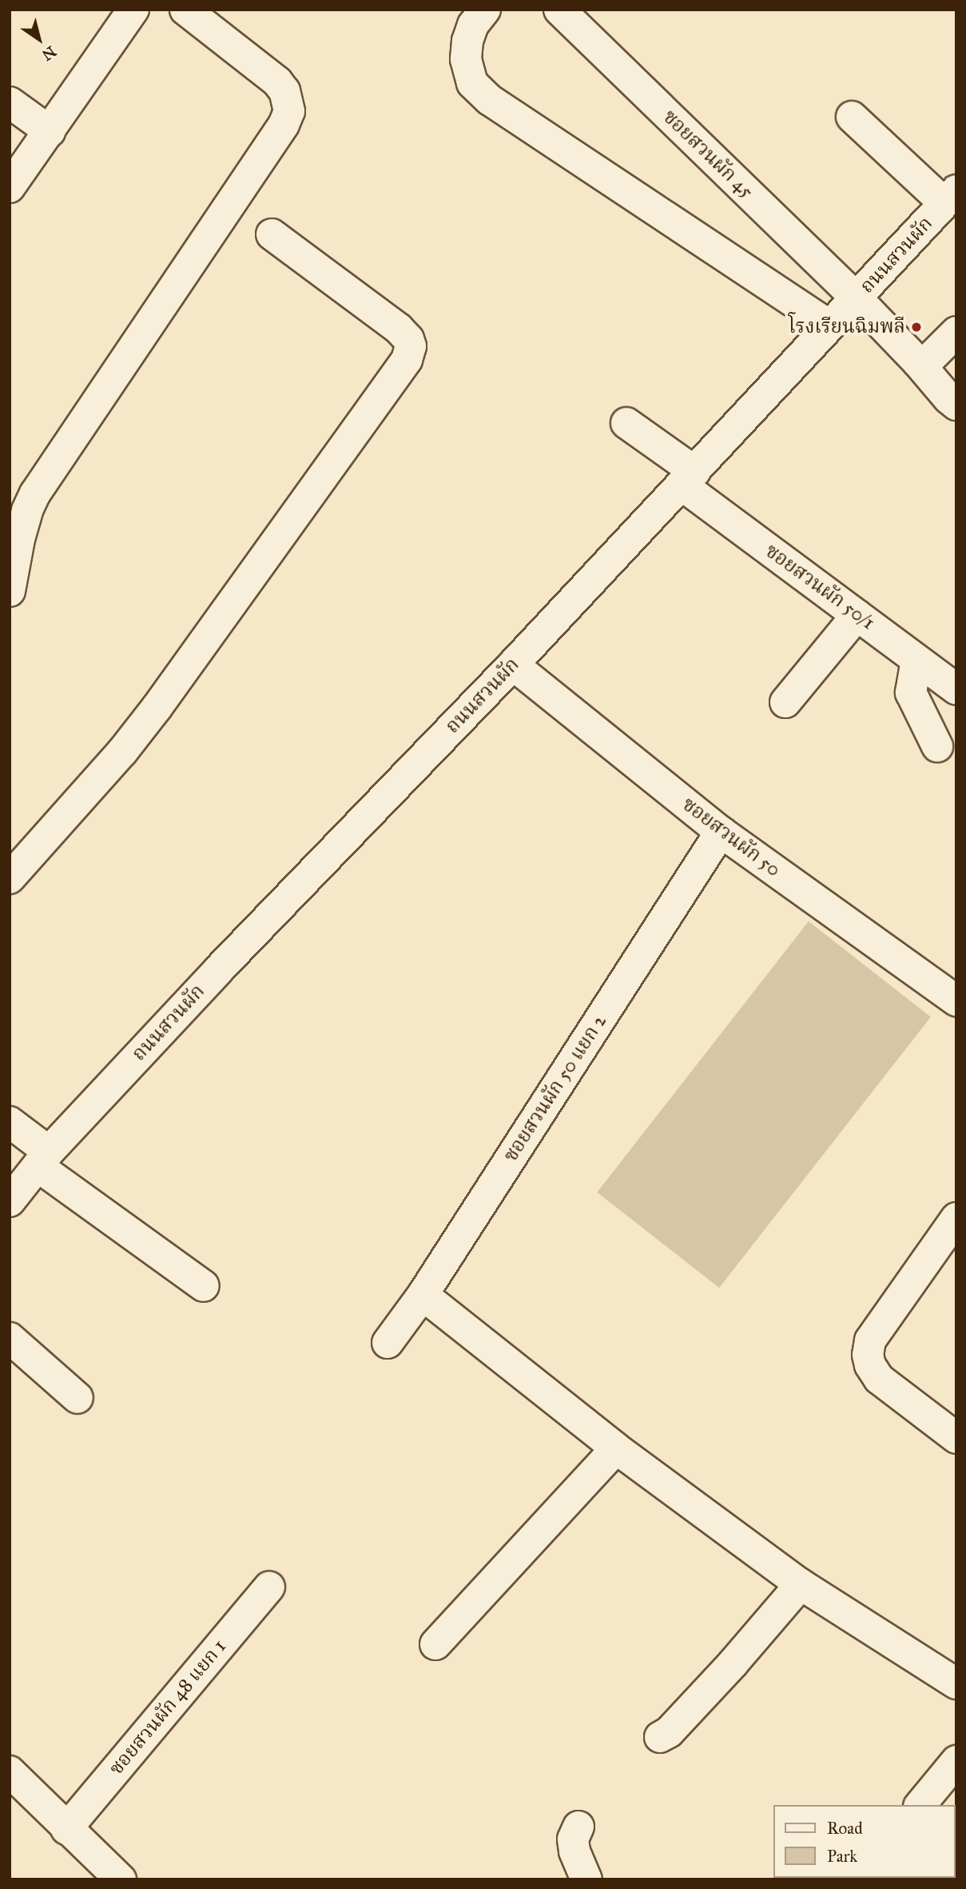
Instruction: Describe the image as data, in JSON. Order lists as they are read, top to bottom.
{
  "streets": {
    "street": [
      "ซอยสวนผัก 45",
      "ถนนสวนผัก",
      "ซอยสวนผัก 50/1",
      "ซอยสวนผัก 50",
      "ซอยสวนผัก 50 แยก 2",
      "ซอยสวนผัก 48 แยก 1"
    ]
  },
  "crossings": [
    ["ซอยสวนผัก 45", "ถนนสวนผัก"],
    ["ถนนสวนผัก", "ซอยสวนผัก 50/1"],
    ["ถนนสวนผัก", "ซอยสวนผัก 50"],
    ["ซอยสวนผัก 50", "ซอยสวนผัก 50 แยก 2"]
  ],
  "places": ["โรงเรียนฉิมพลี"],
  "legend": ["Road", "Park"],
  "north": "bottom right"
}
